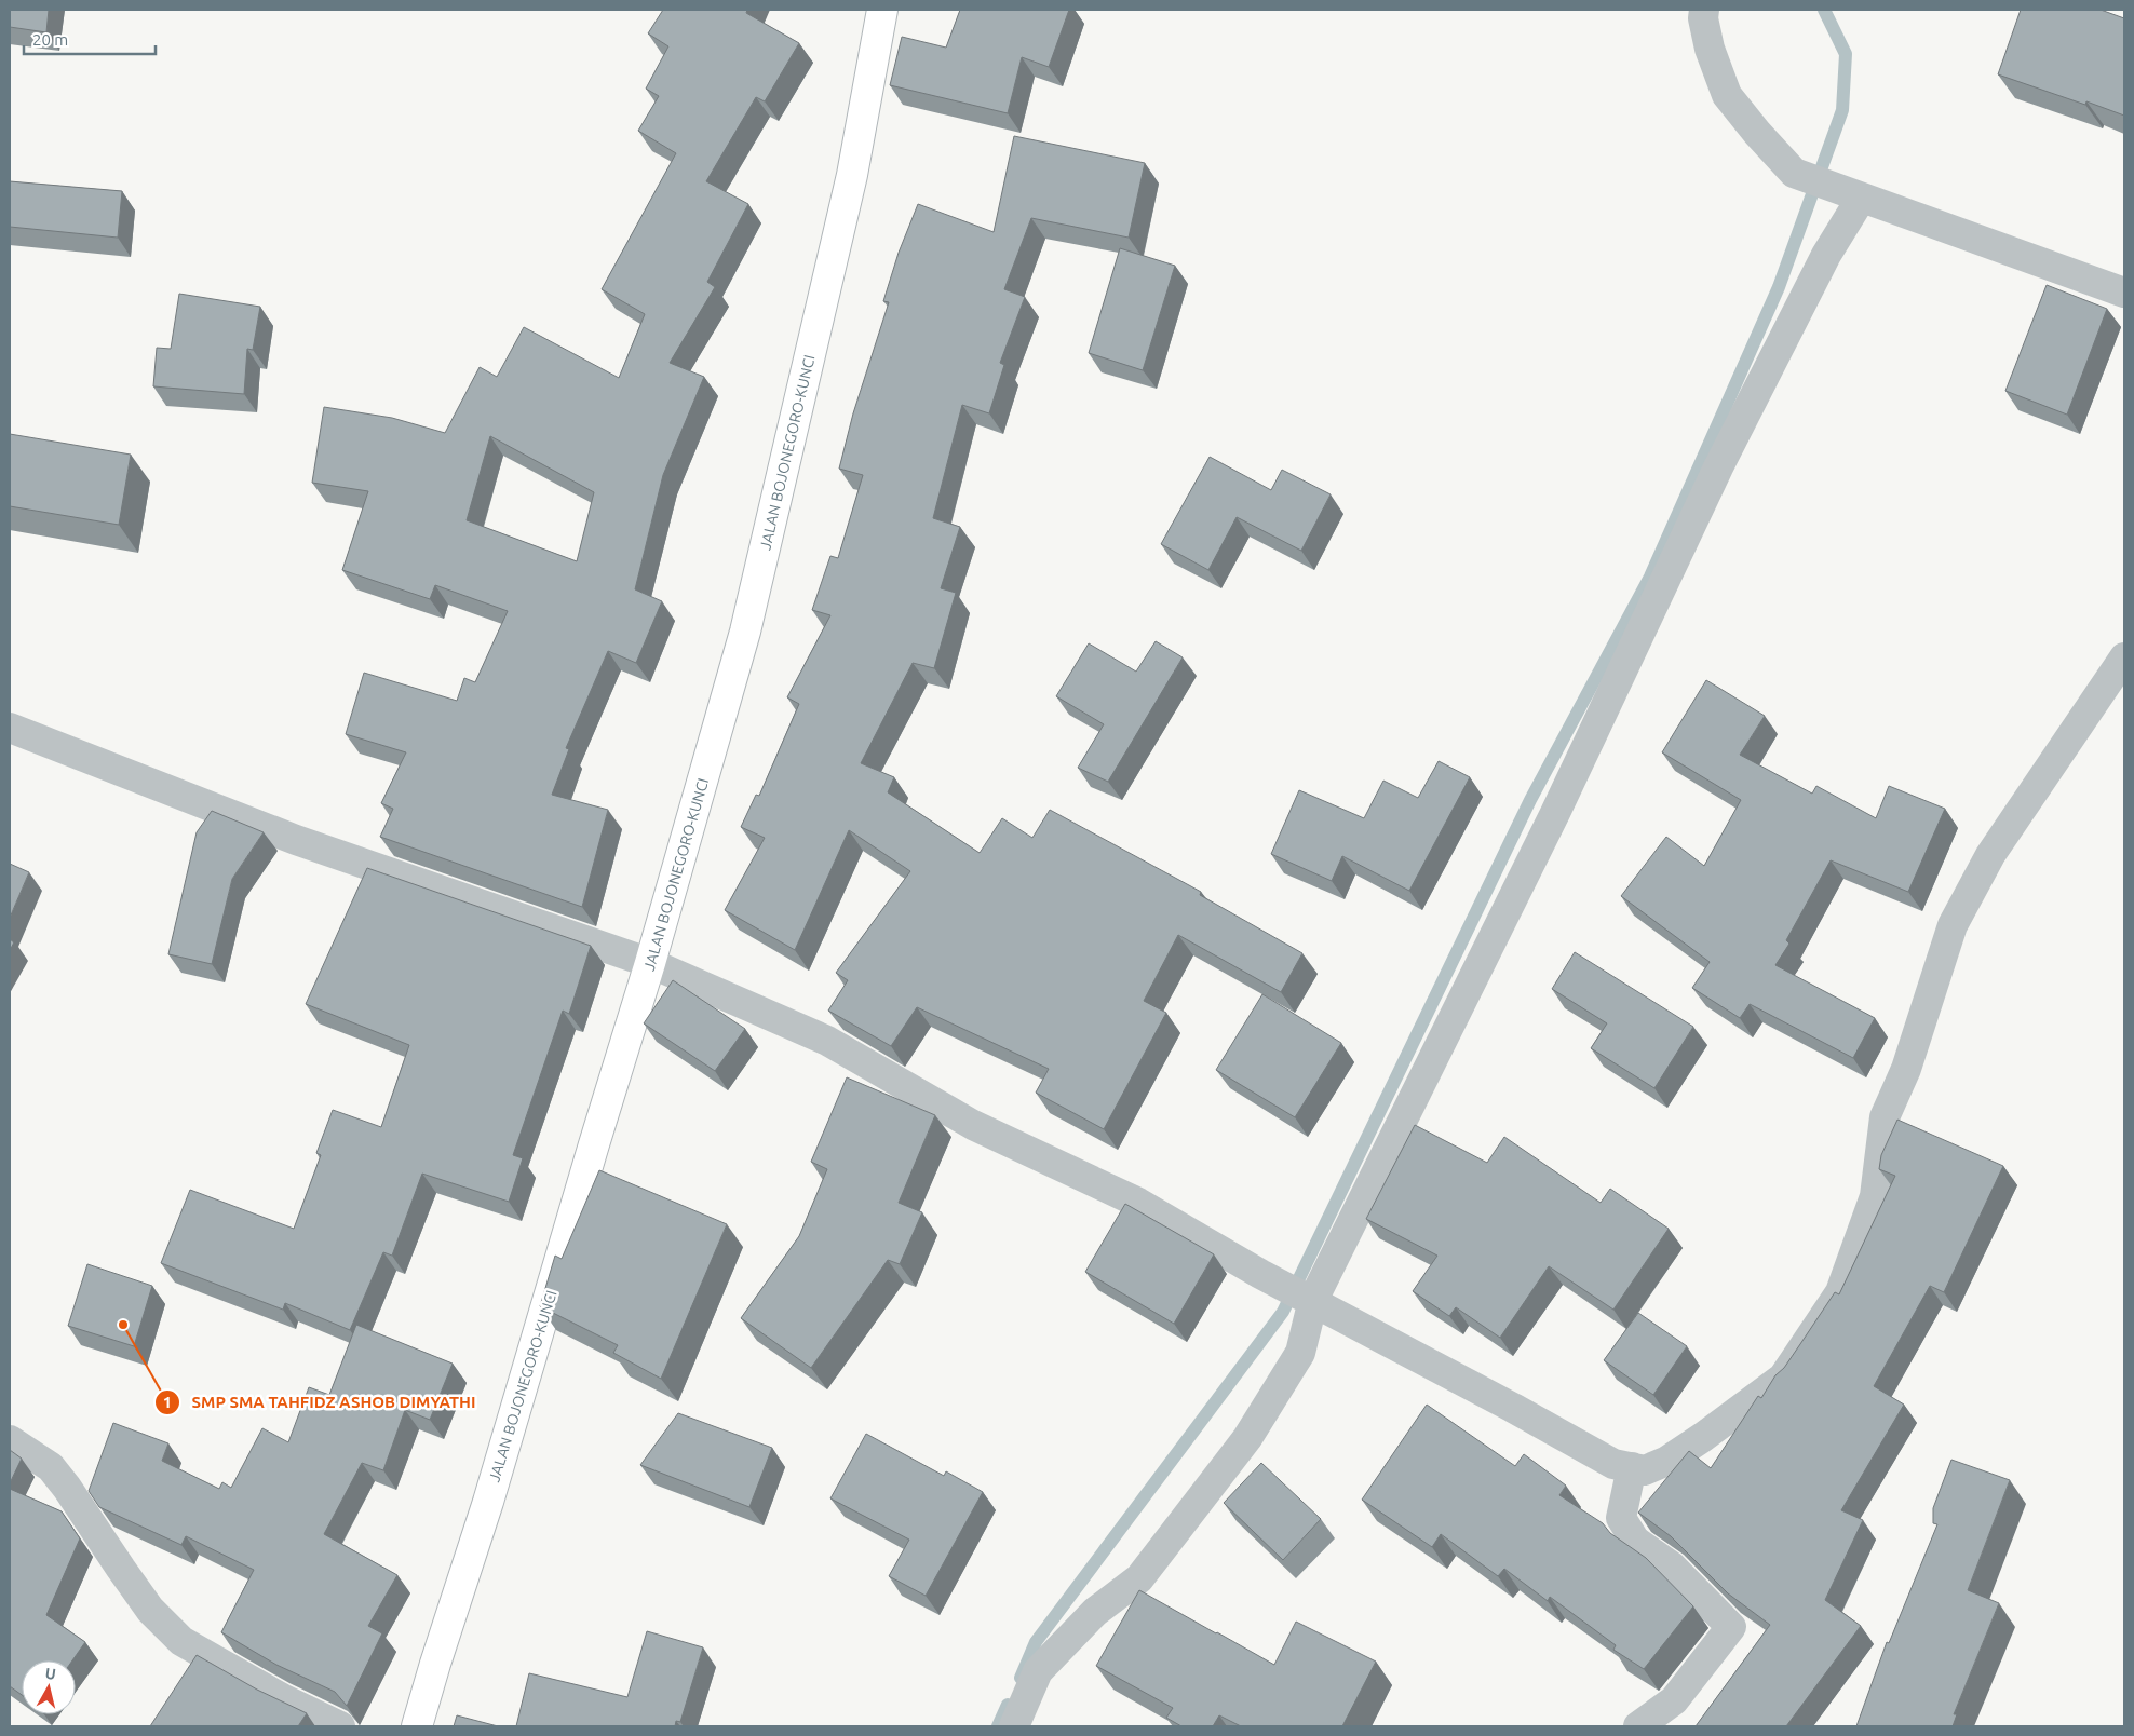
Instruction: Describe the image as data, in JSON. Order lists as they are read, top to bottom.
{
  "streets": {
    "main road": ["JALAN BOJONEGORO-KUNCI"]
  },
  "places": ["SMP SMA TAHFIDZ ASHOB DIMYATHI"],
  "scale_bar": "20 m",
  "north": "top"
}
